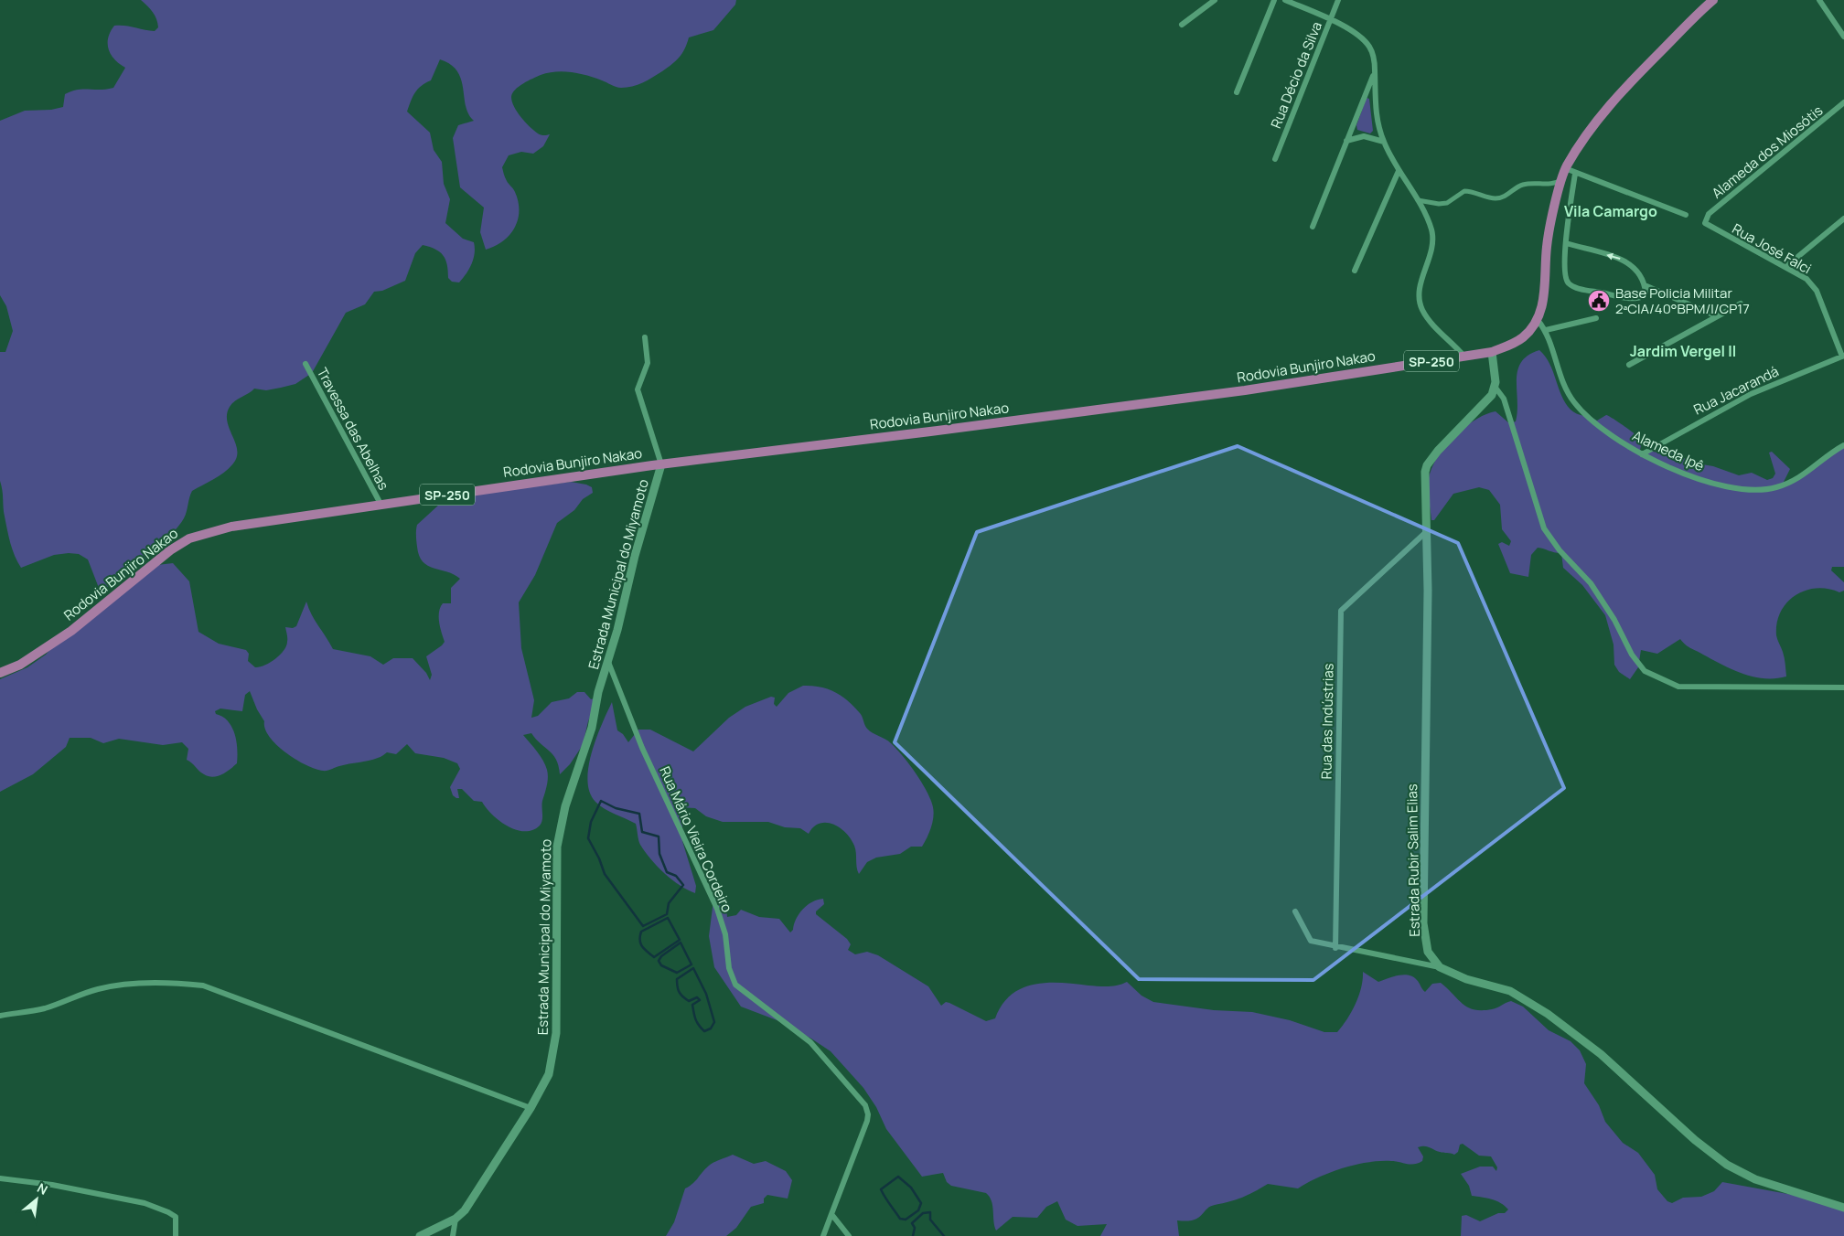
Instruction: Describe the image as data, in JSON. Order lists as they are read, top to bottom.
{
  "streets": {
    "main road": ["SP-250", "Rodovia Bunjiro Nakao"],
    "street": [
      "Rua Décio da Silva",
      "Alameda dos Miosótis",
      "Rua José Falci",
      "Rua Jacarandá",
      "Travessa das Abelhas",
      "Alameda Ipê",
      "Estrada Municipal do Miyamoto",
      "Rua das Indústrias",
      "Rua Mário Vieira Cordeiro",
      "Estrada Rubir Salim Elias"
    ]
  },
  "crossings": [
    ["Alameda dos Miosótis", "Rua José Falci"],
    ["Rua José Falci", "Rua Jacarandá"],
    ["Rodovia Bunjiro Nakao", "Travessa das Abelhas"],
    ["Rodovia Bunjiro Nakao", "Alameda Ipê"],
    ["Rodovia Bunjiro Nakao", "Estrada Municipal do Miyamoto"],
    ["Rua Jacarandá", "Alameda Ipê"],
    ["Estrada Municipal do Miyamoto", "Rua Mário Vieira Cordeiro"],
    ["Rua das Indústrias", "Estrada Rubir Salim Elias"]
  ],
  "districts": ["Vila Camargo", "Jardim Vergel II"],
  "places": {
    "public building": ["Base Policia Militar 2ªCIA/40°BPM/I/CP17"]
  },
  "north": "top right"
}
